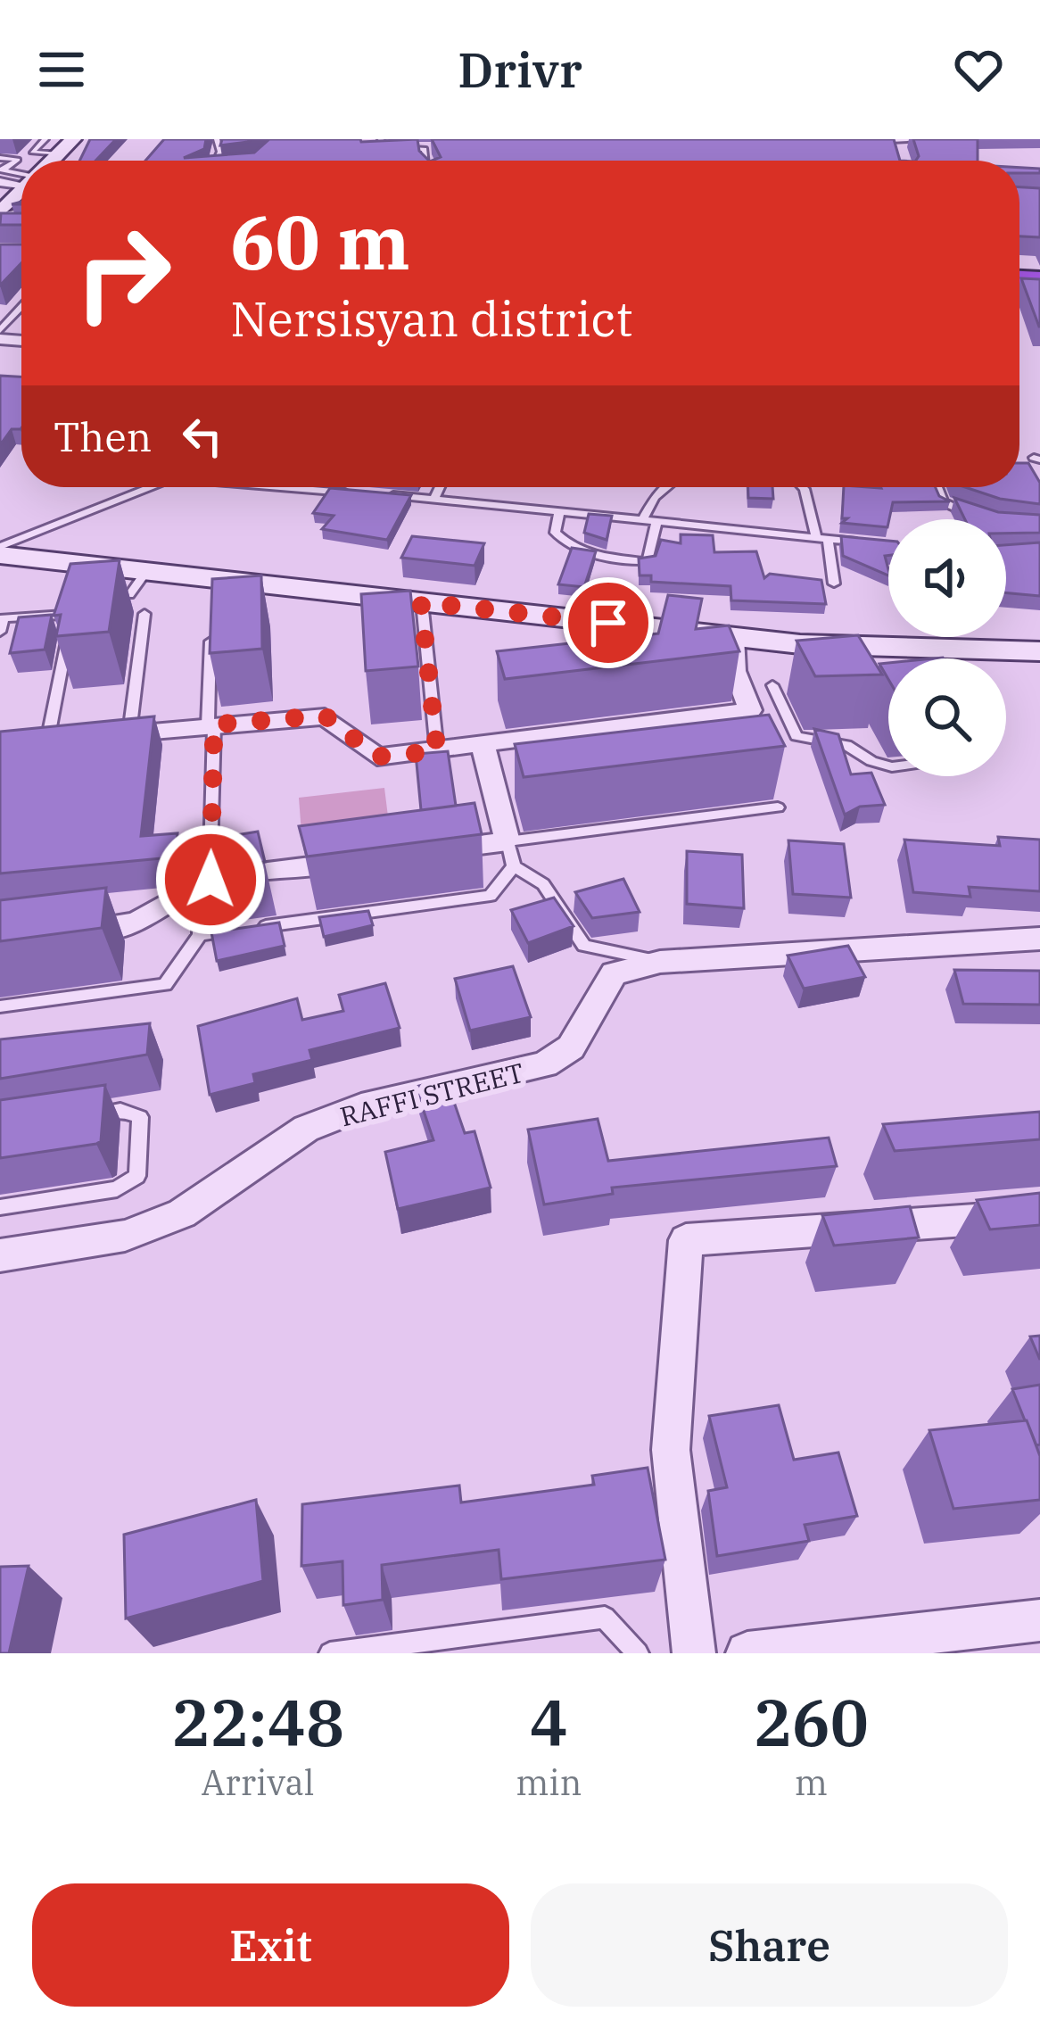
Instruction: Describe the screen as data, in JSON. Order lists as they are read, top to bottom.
{
  "streets": {
    "street": ["RAFFI STREET"]
  },
  "page": {
    "header": "Drivr",
    "turn": ["60 m", "Nersisyan district"],
    "then": "Then",
    "eta": [
      "22:48",
      "Arrival",
      "4",
      "min",
      "260",
      "m"
    ],
    "buttons": ["Exit", "Share"]
  }
}
